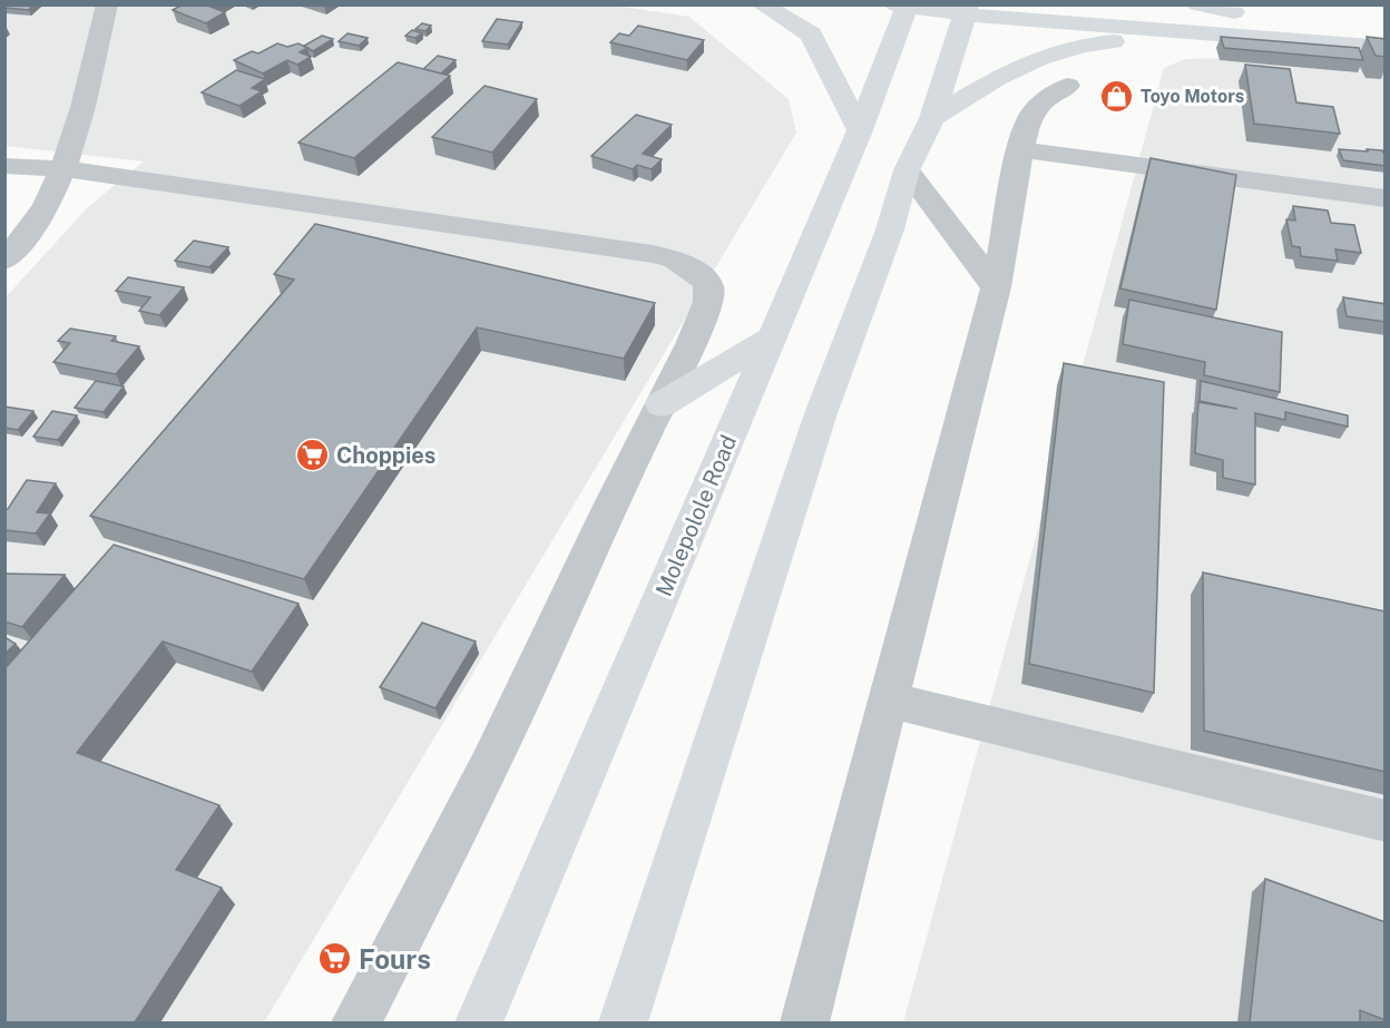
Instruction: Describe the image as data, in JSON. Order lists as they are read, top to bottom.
{
  "streets": {
    "main road": ["Molepolole Road"]
  },
  "places": {
    "shop": ["Toyo Motors"],
    "supermarket": ["Choppies", "Fours"]
  }
}
